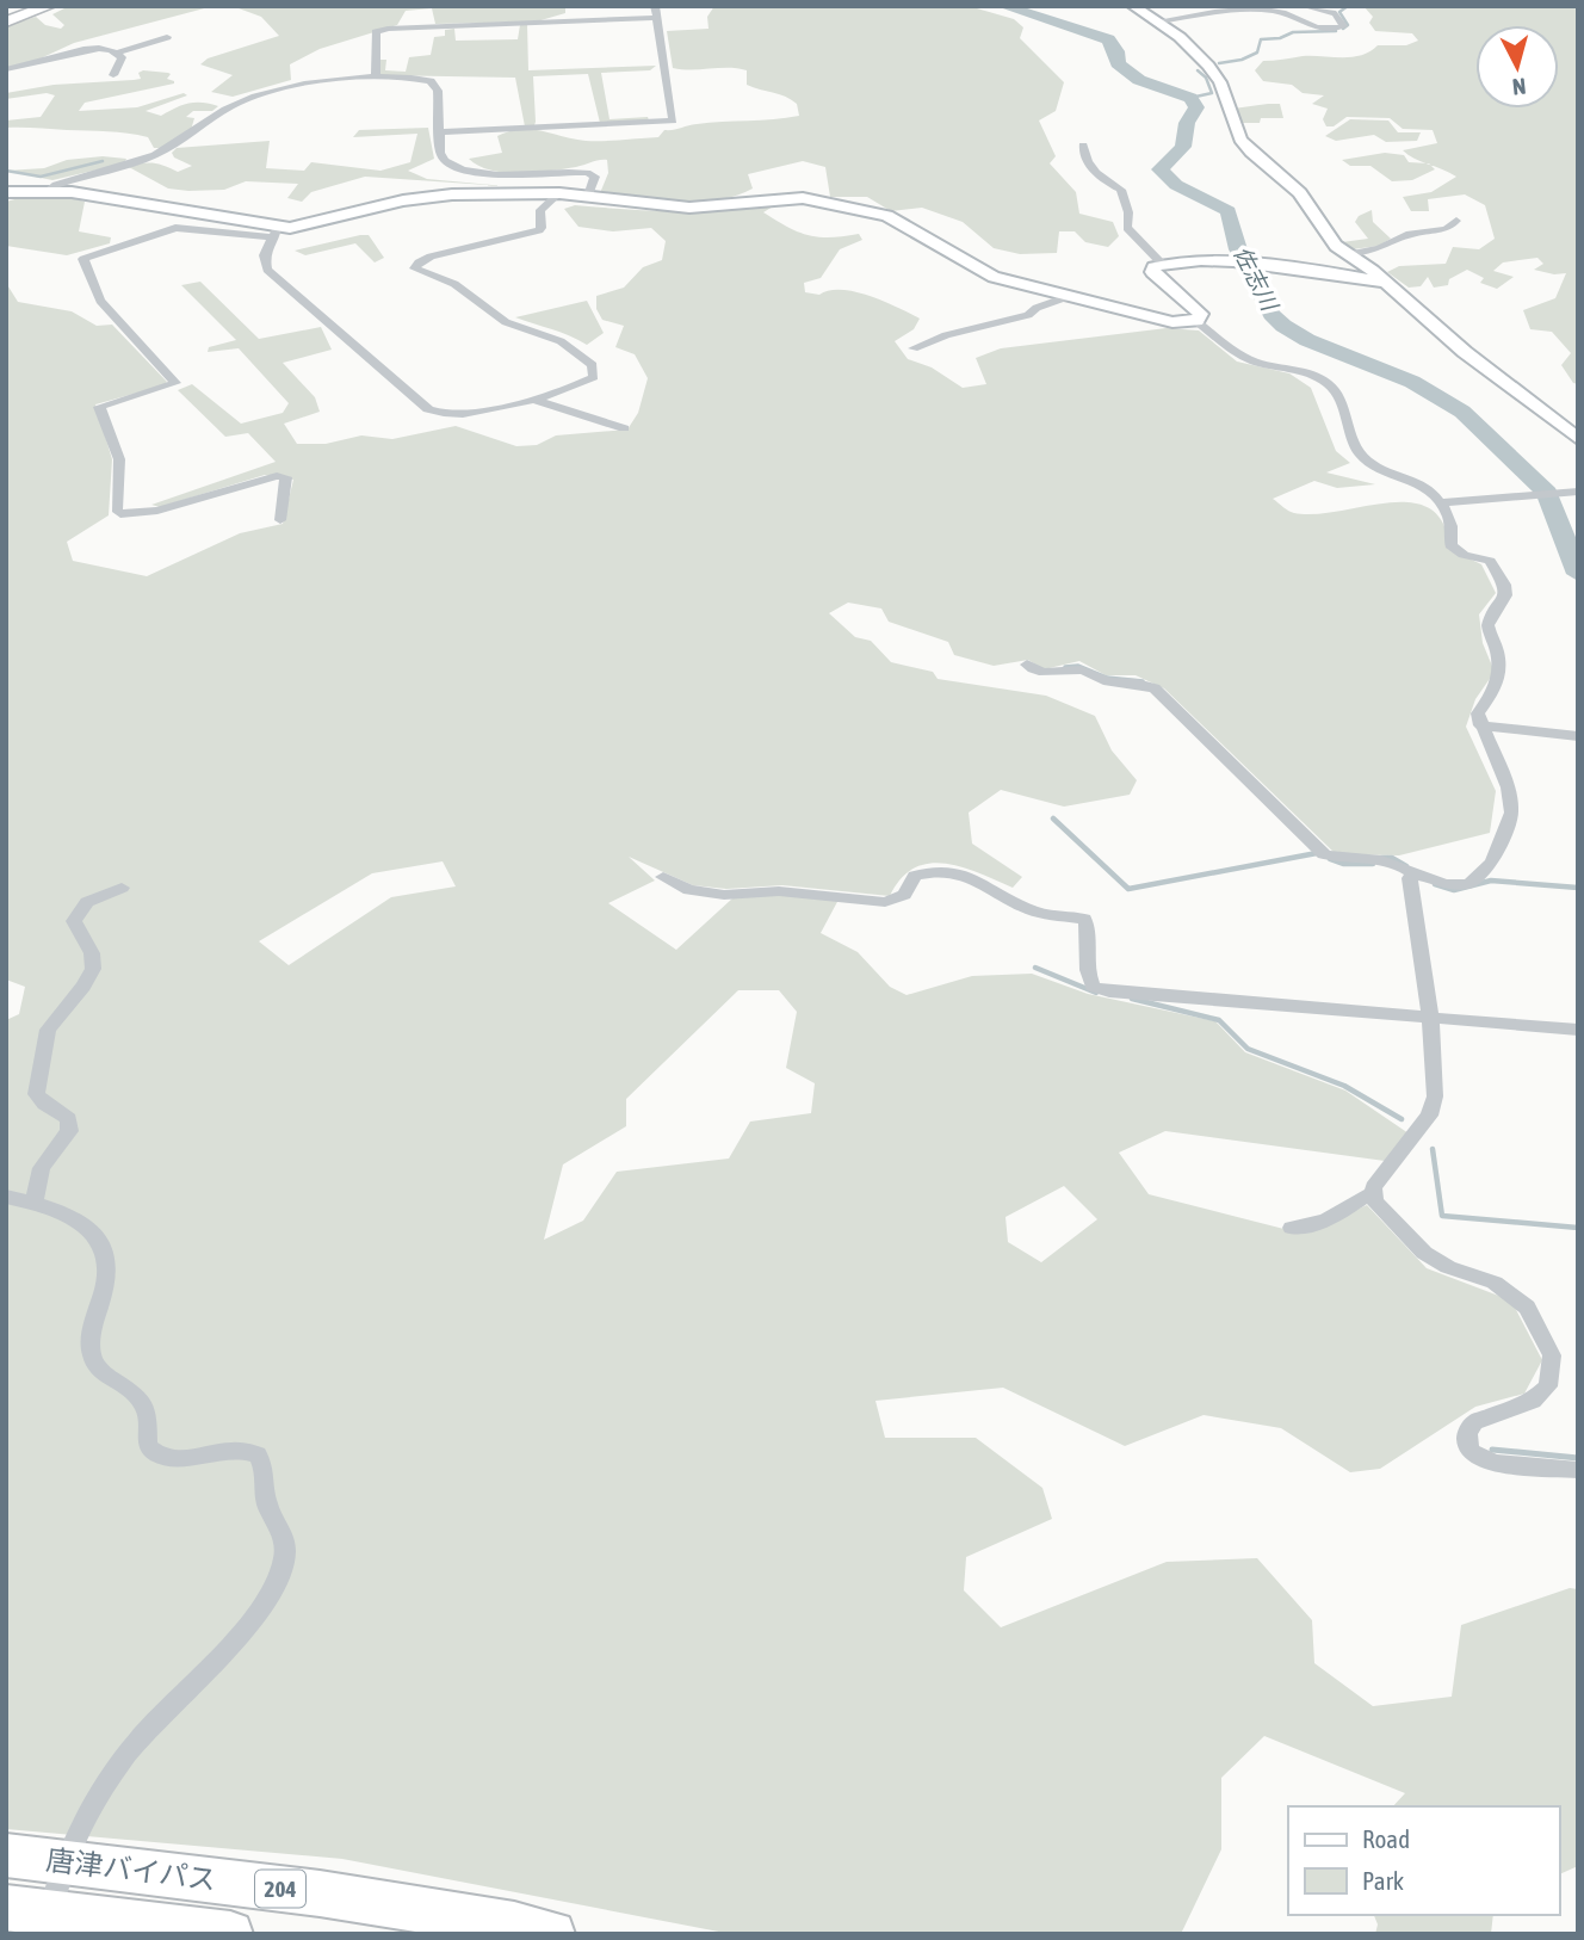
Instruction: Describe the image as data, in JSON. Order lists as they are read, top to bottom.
{
  "streets": {
    "highway": ["唐津バイパス", "204"]
  },
  "water": ["佐志川"],
  "legend": ["Road", "Park"],
  "north": "bottom"
}
